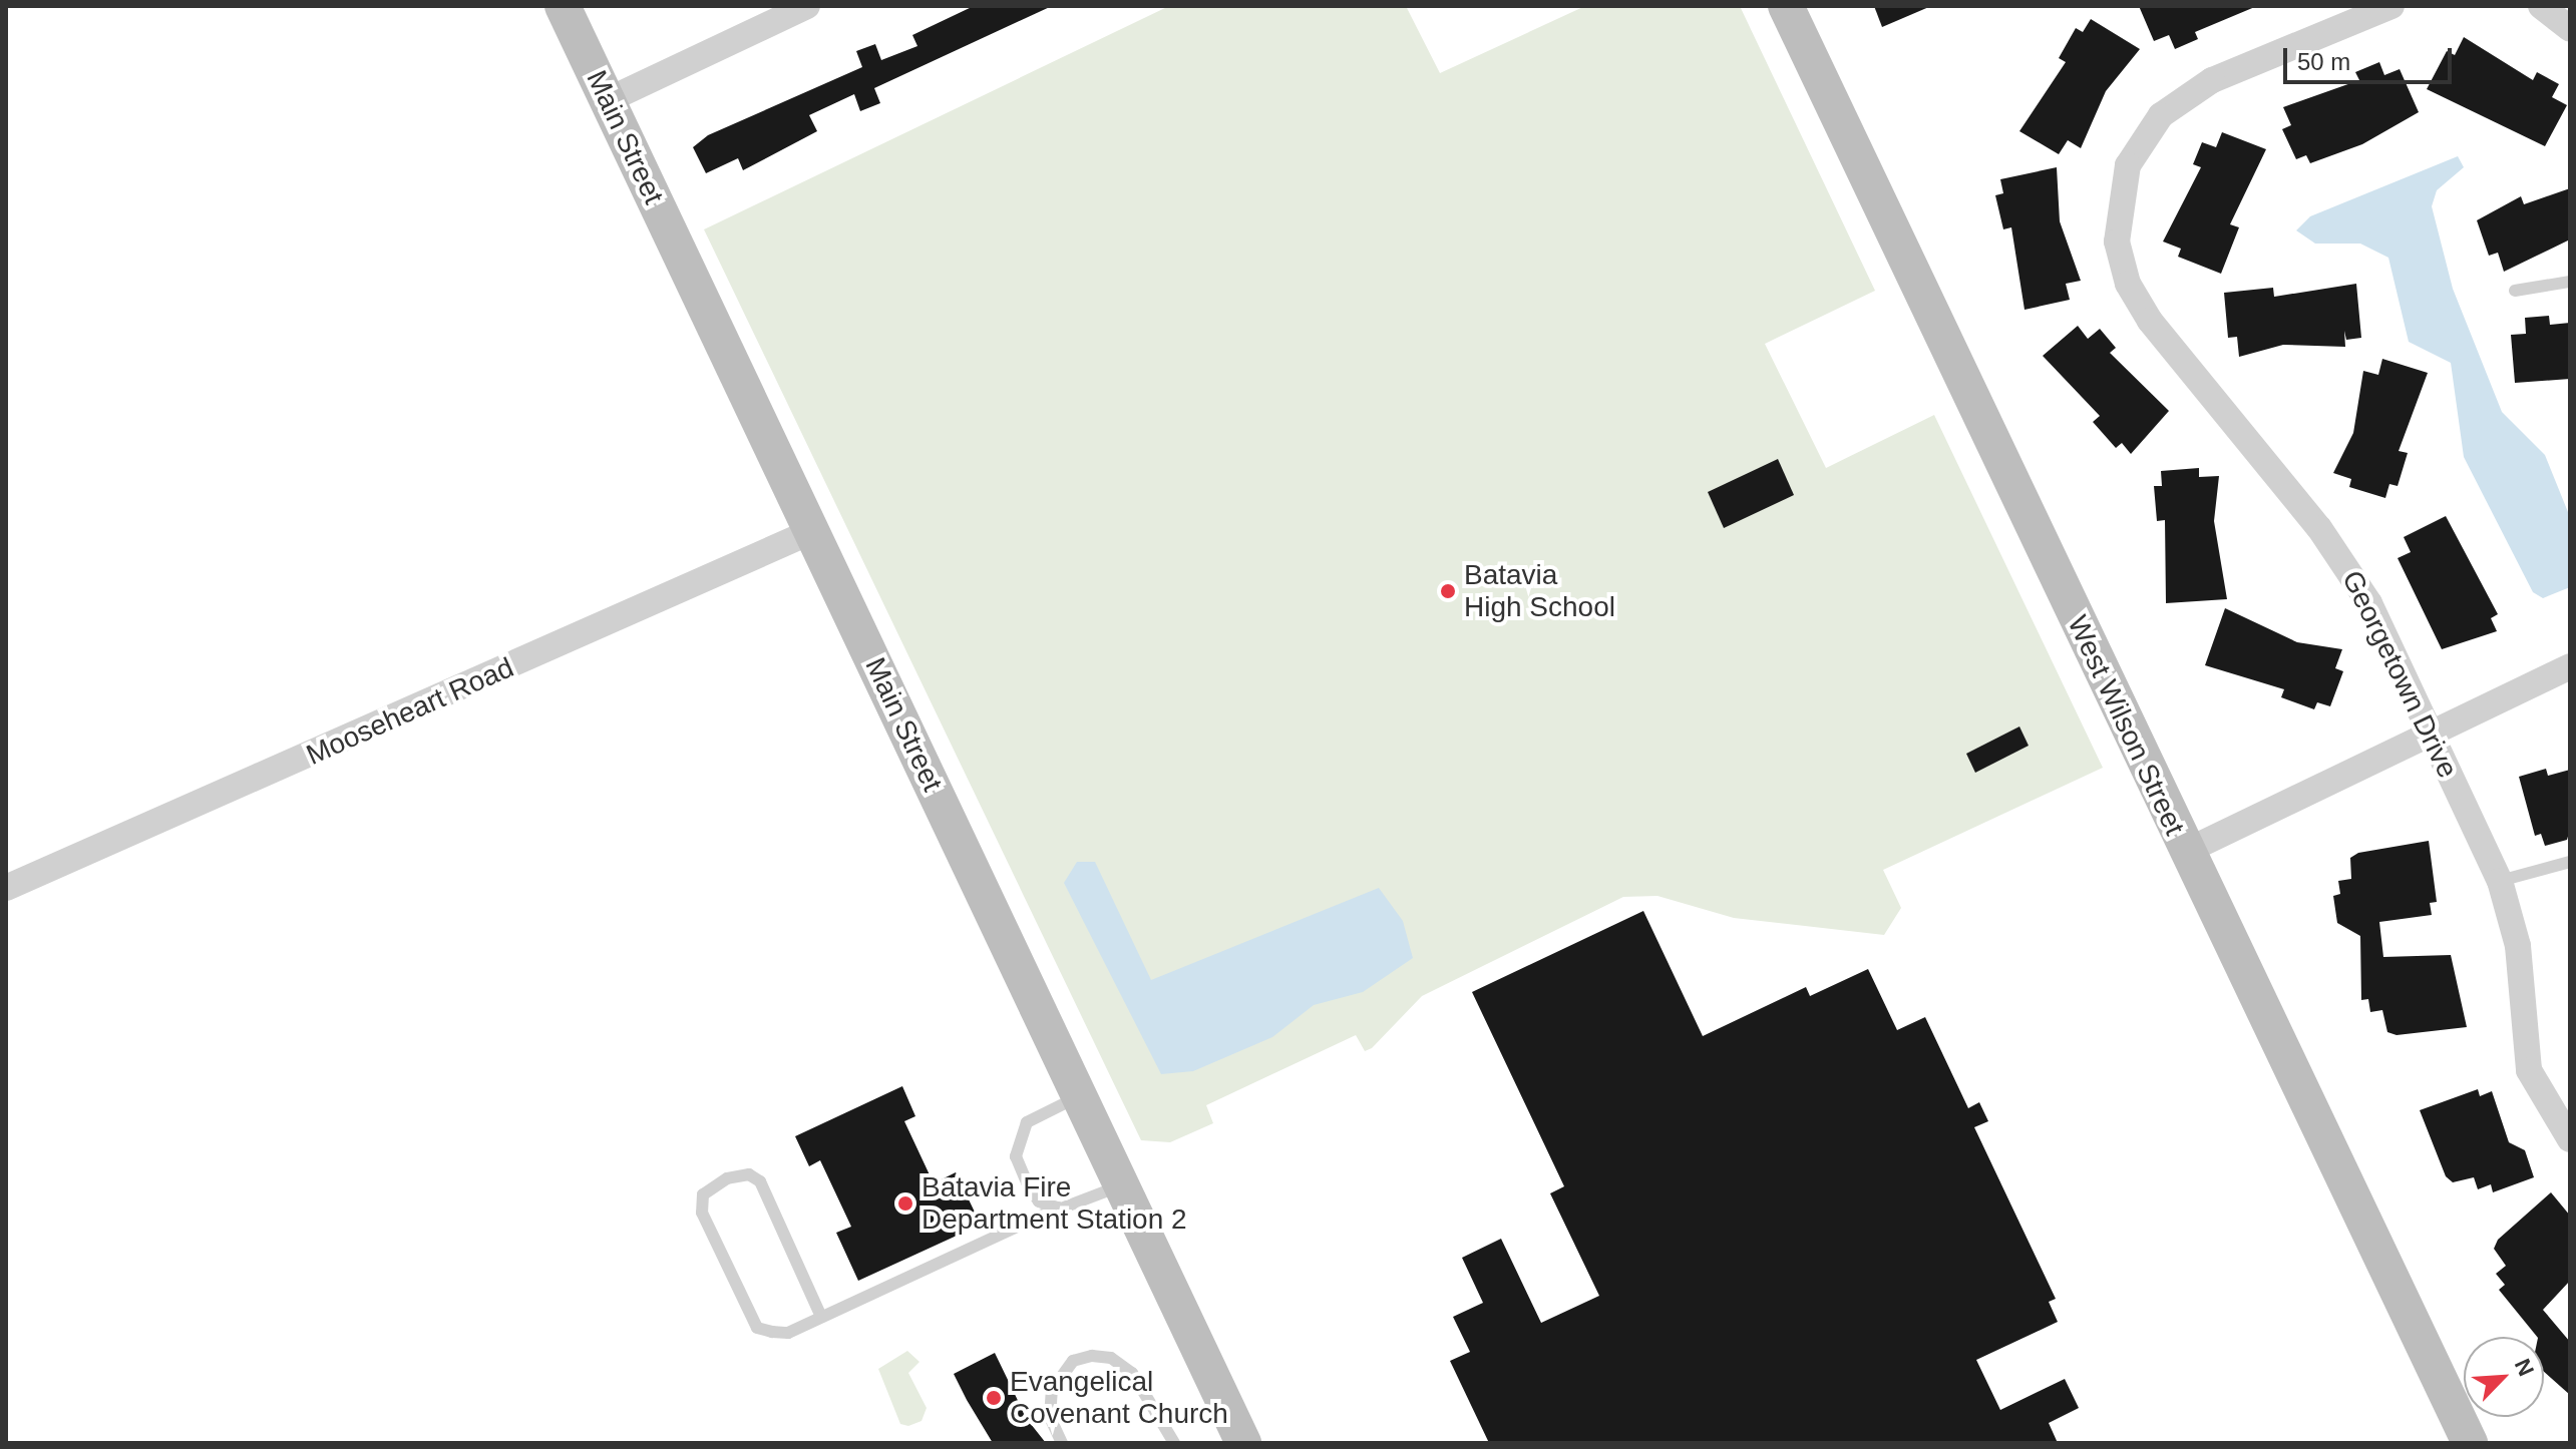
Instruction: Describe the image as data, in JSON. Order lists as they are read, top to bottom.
{
  "streets": {
    "main road": ["Main Street", "West Wilson Street"],
    "street": ["Georgetown Drive", "Mooseheart Road"]
  },
  "crossings": [
    ["Main Street", "Mooseheart Road"]
  ],
  "places": ["Batavia High School", "Batavia Fire Department Station 2", "Evangelical Covenant Church"],
  "scale_bar": "50 m",
  "north": "top right"
}
